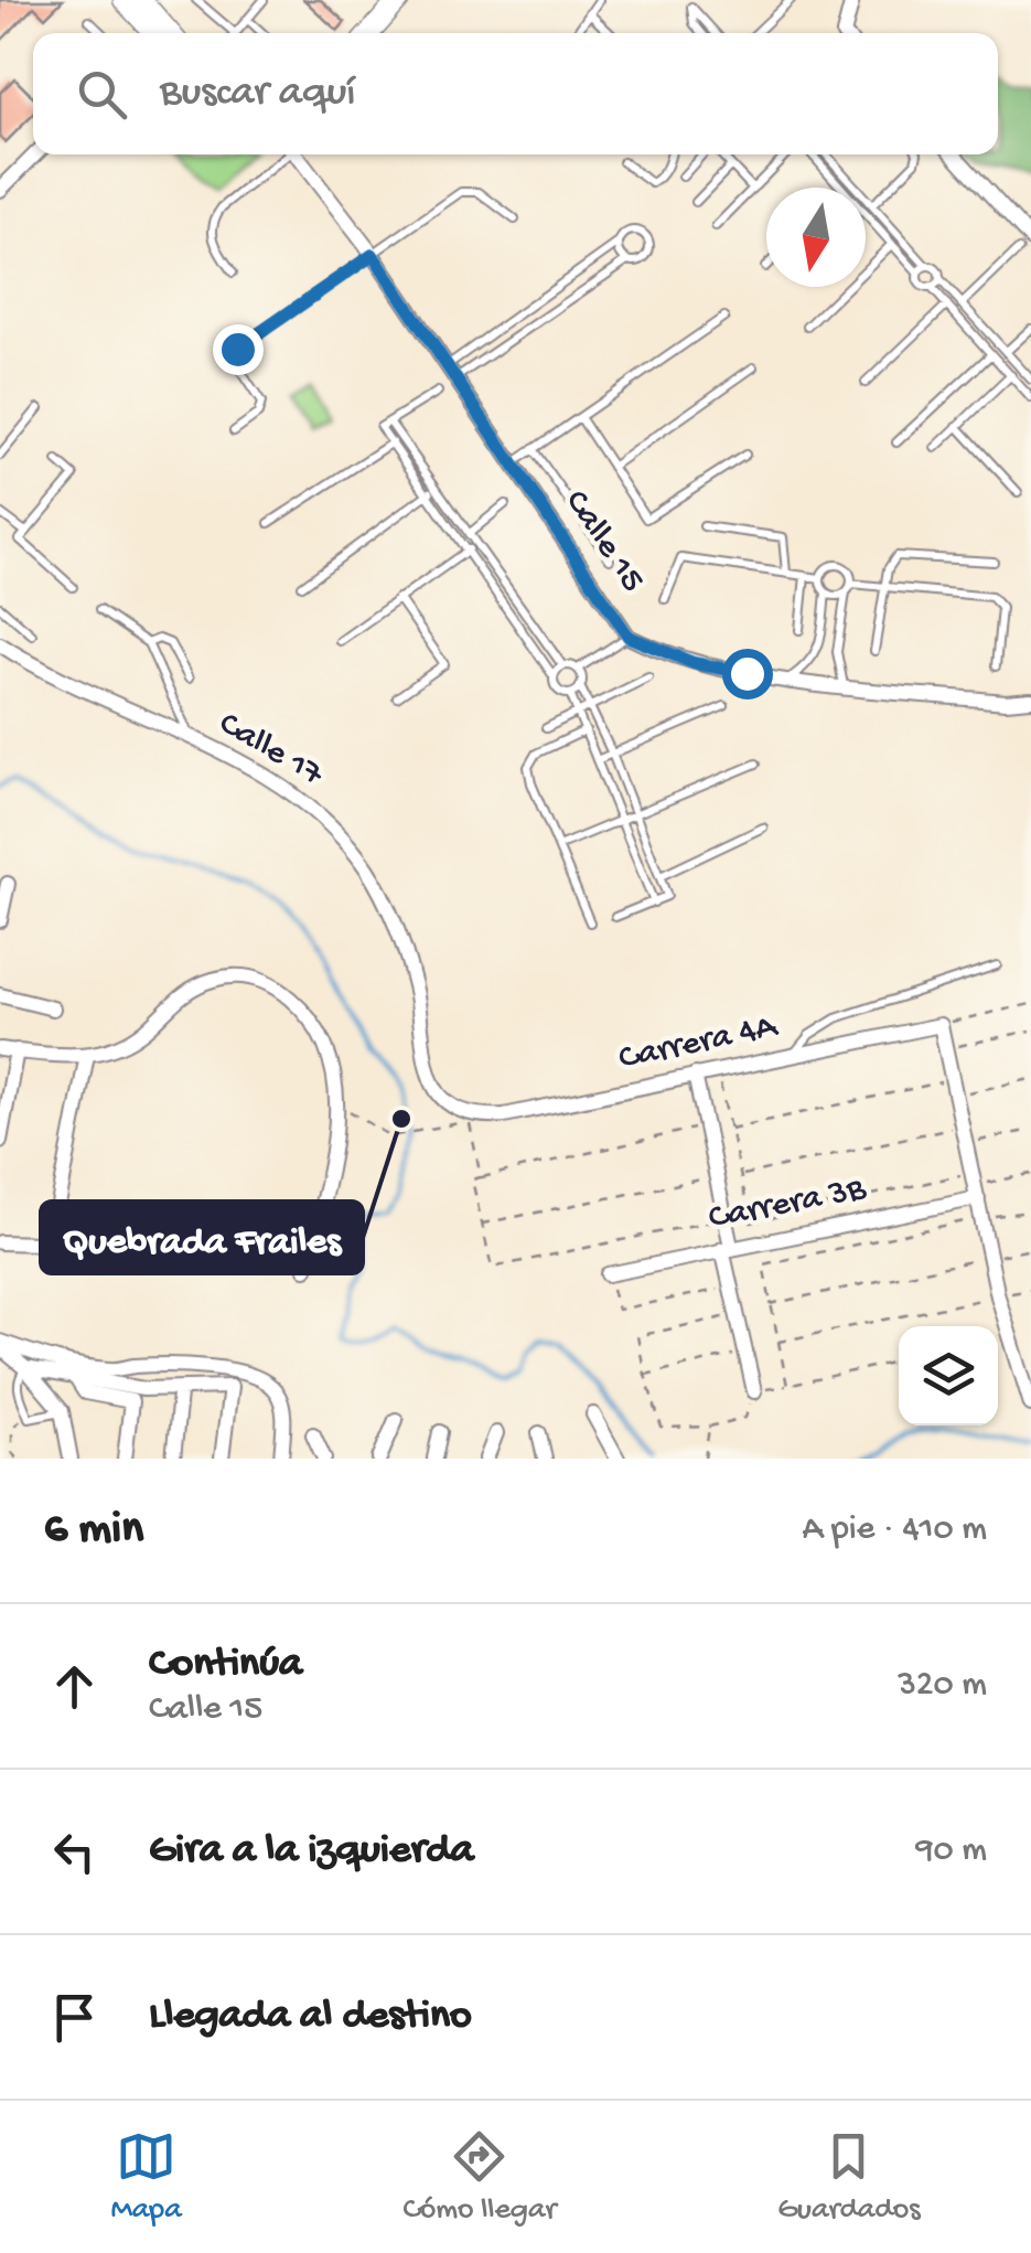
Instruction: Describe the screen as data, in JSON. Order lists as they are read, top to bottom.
{
  "streets": {
    "street": [
      "Calle 15",
      "Calle 17",
      "Carrera 4A",
      "Carrera 3B"
    ]
  },
  "crossings": [
    ["Calle 17", "Carrera 4A"]
  ],
  "places": ["Quebrada Frailes"],
  "north": "bottom",
  "page": {
    "search": "Buscar aquí",
    "heading": ["6 min", "A pie · 410 m"],
    "list": [
      ["Continúa", "Calle 15", "320 m"],
      ["Gira a la izquierda", "90 m"],
      "Llegada al destino"
    ],
    "nav": ["Mapa", "Cómo llegar", "Guardados"]
  }
}
